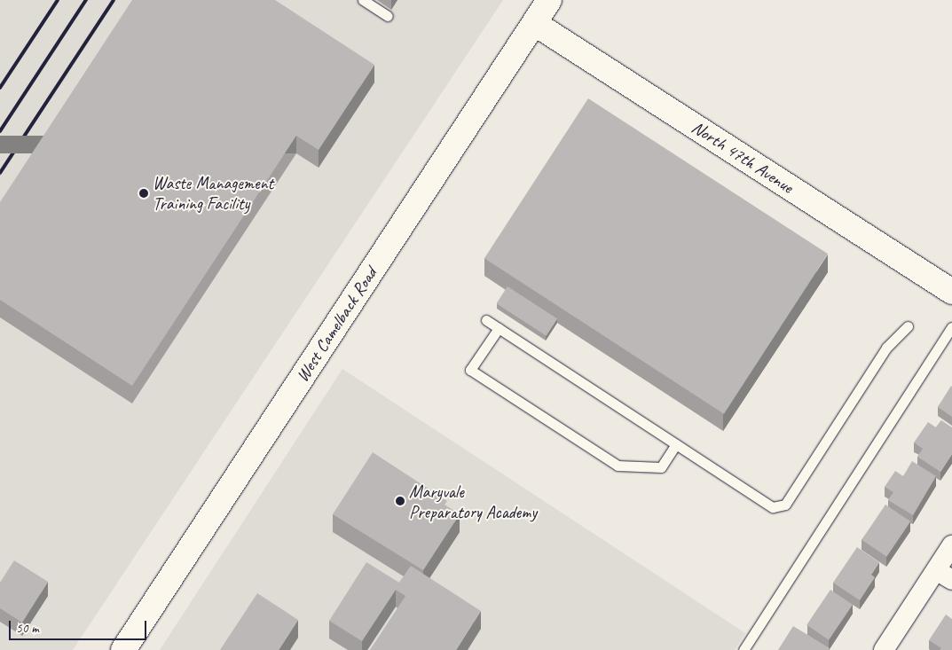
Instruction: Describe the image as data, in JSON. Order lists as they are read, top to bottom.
{
  "streets": {
    "main road": ["North 47th Avenue", "West Camelback Road"]
  },
  "crossings": [
    ["North 47th Avenue", "West Camelback Road"]
  ],
  "places": ["Waste Management Training Facility", "Maryvale Preparatory Academy"],
  "scale_bar": "50 m"
}
